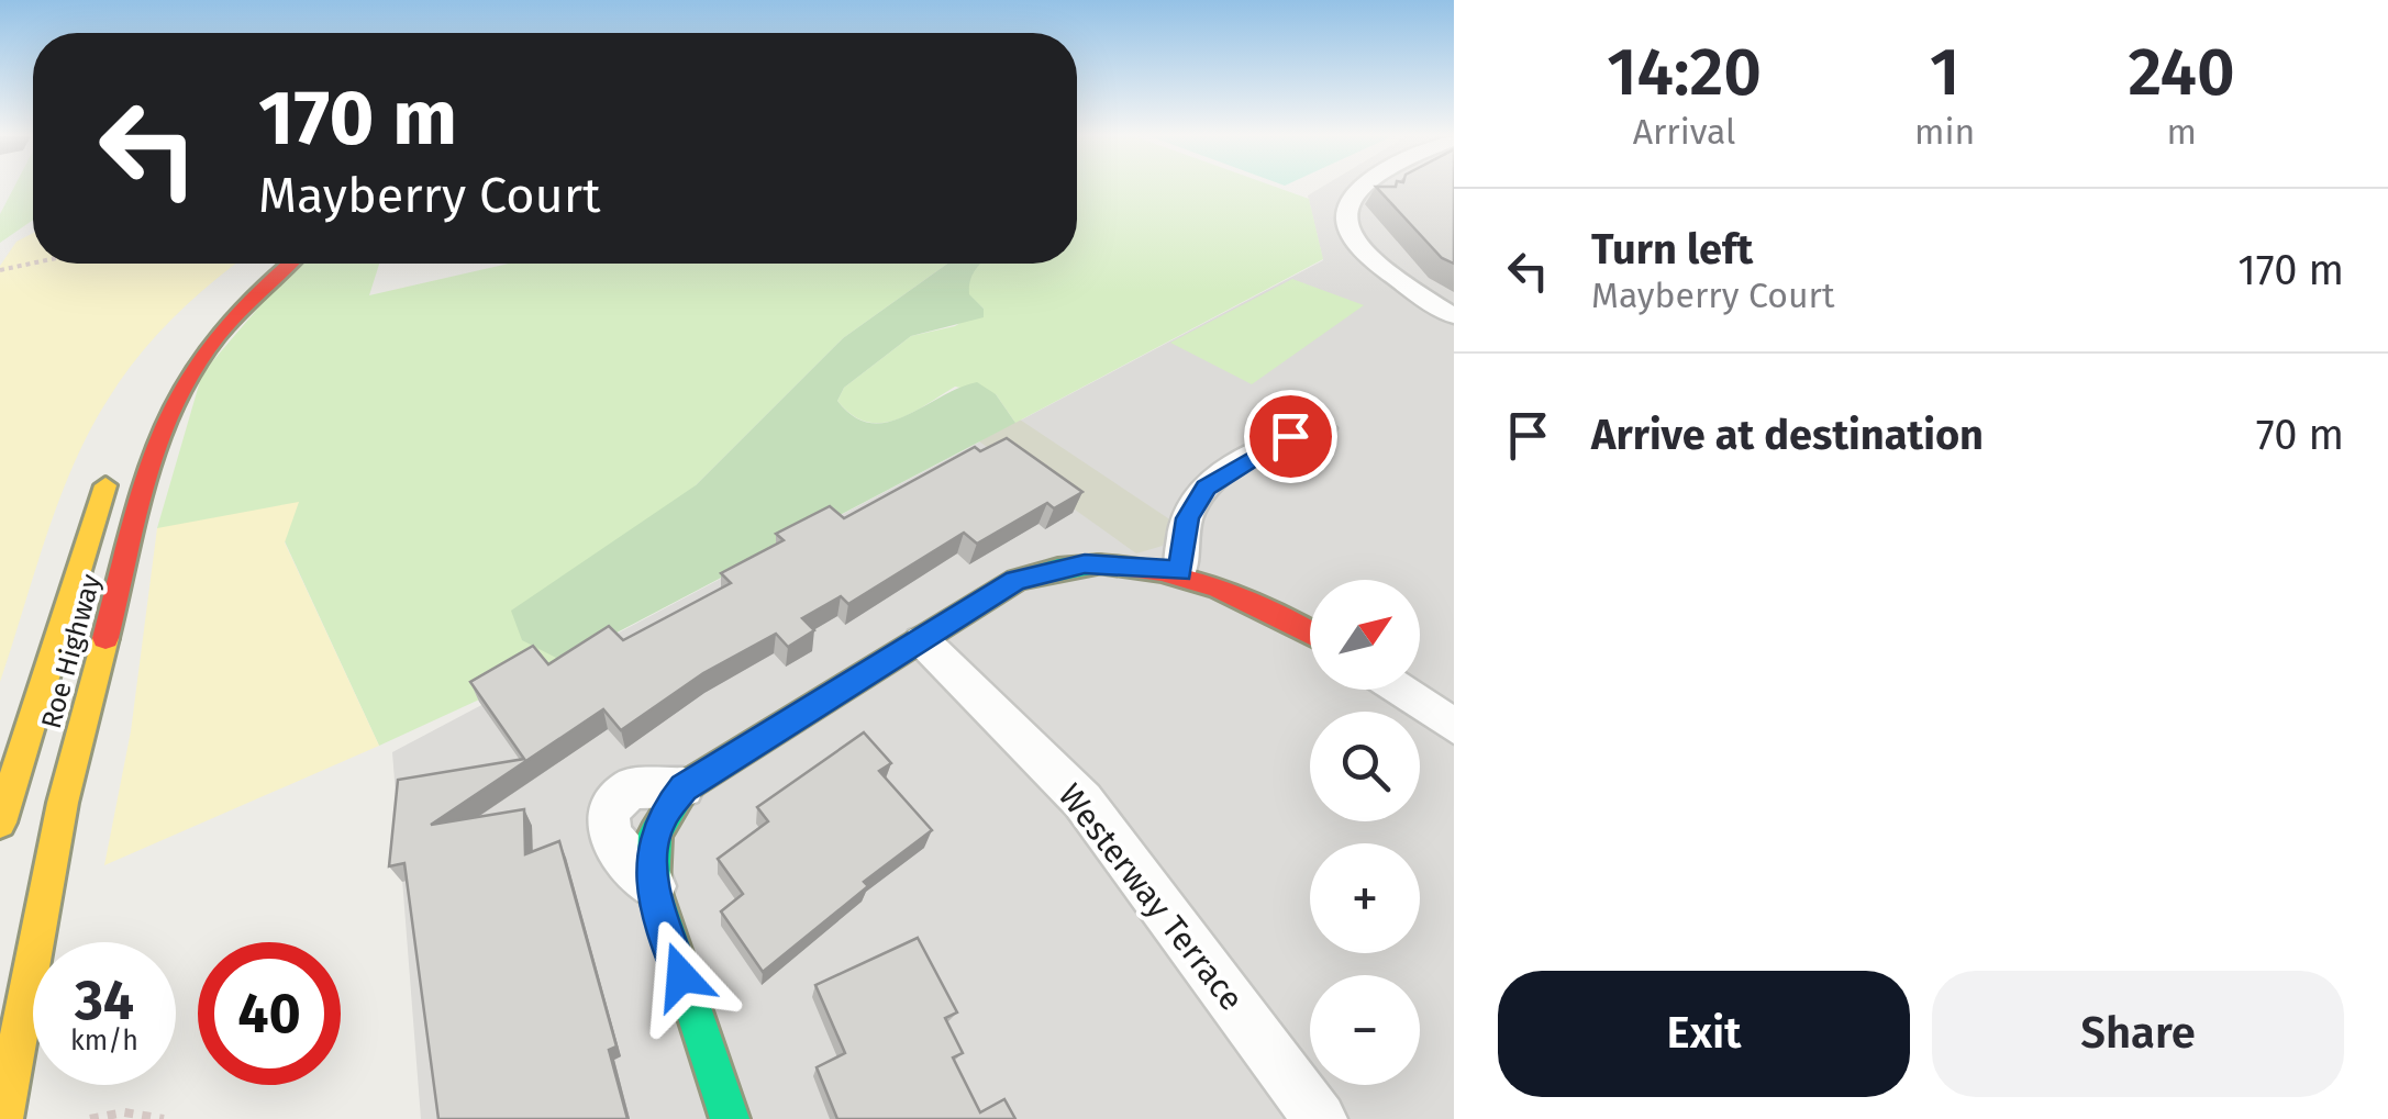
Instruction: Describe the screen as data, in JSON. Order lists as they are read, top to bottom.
{
  "streets": {
    "main road": ["Roe Highway"],
    "street": ["Westerway Terrace"]
  },
  "north": "top right",
  "page": {
    "eta": [
      "14:20",
      "Arrival",
      "1",
      "min",
      "240",
      "m"
    ],
    "turn": ["170 m", "Mayberry Court"],
    "list": [
      {
        "name": "Turn left",
        "note": "Mayberry Court",
        "value": "170 m"
      },
      {
        "name": "Arrive at destination",
        "value": "70 m"
      }
    ],
    "map_buttons": ["+", "−"],
    "speed": "34 km/h",
    "limit": "40",
    "buttons": ["Exit", "Share"]
  }
}
